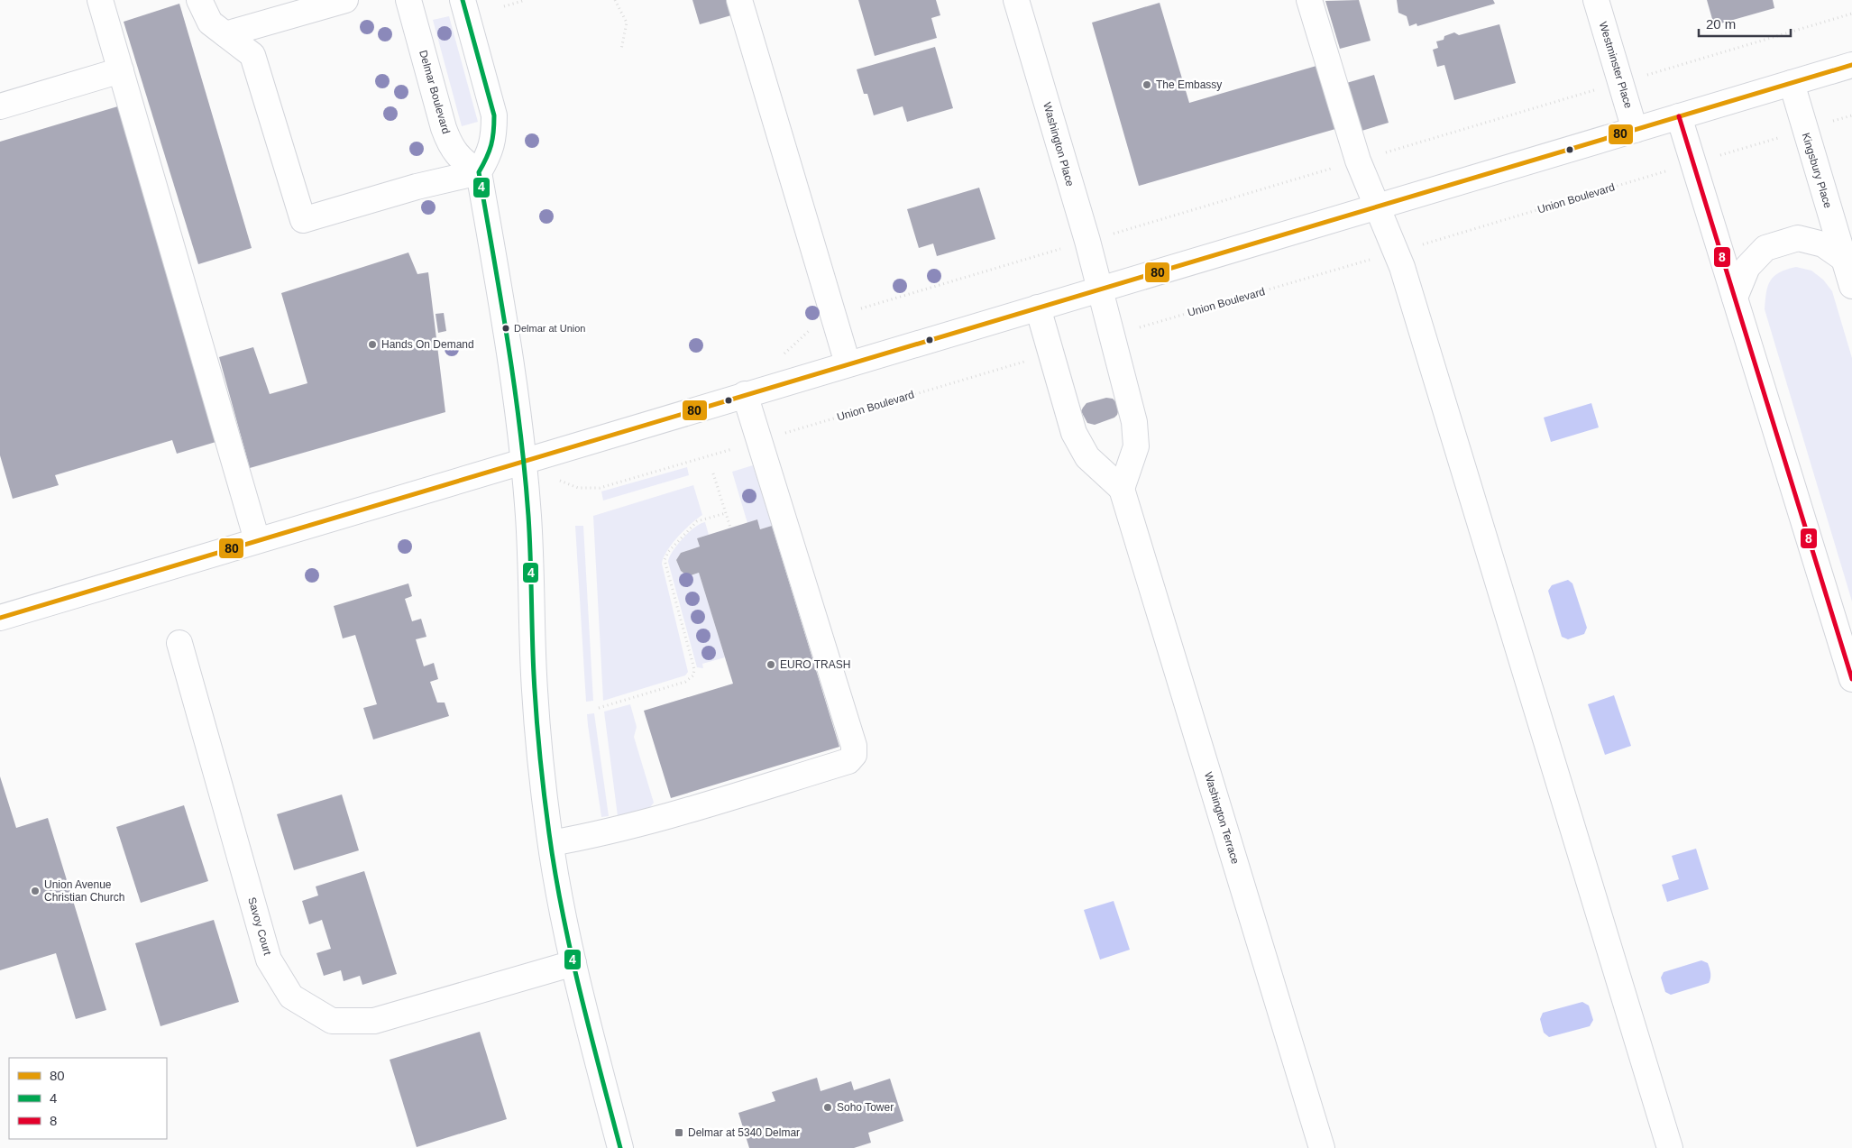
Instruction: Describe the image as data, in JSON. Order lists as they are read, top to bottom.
{
  "streets": {
    "main road": [
      "Westminster Place",
      "Delmar Boulevard",
      "Washington Place",
      "Kingsbury Place",
      "Washington Terrace",
      "Savoy Court"
    ],
    "path": ["Union Boulevard"]
  },
  "crossings": [
    ["Washington Place", "Union Boulevard"],
    ["Washington Place", "Washington Terrace"],
    ["Kingsbury Place", "Union Boulevard"]
  ],
  "places": {
    "other": [
      "The Embassy",
      "Delmar at Union",
      "Hands On Demand",
      "EURO TRASH",
      "Union Avenue Christian Church",
      "Soho Tower"
    ],
    "transit": ["Delmar at 5340 Delmar"]
  },
  "lines": ["transit line 4", "transit line 80", "transit line 8"],
  "legend": ["80", "4", "8"],
  "scale_bar": "20 m"
}
